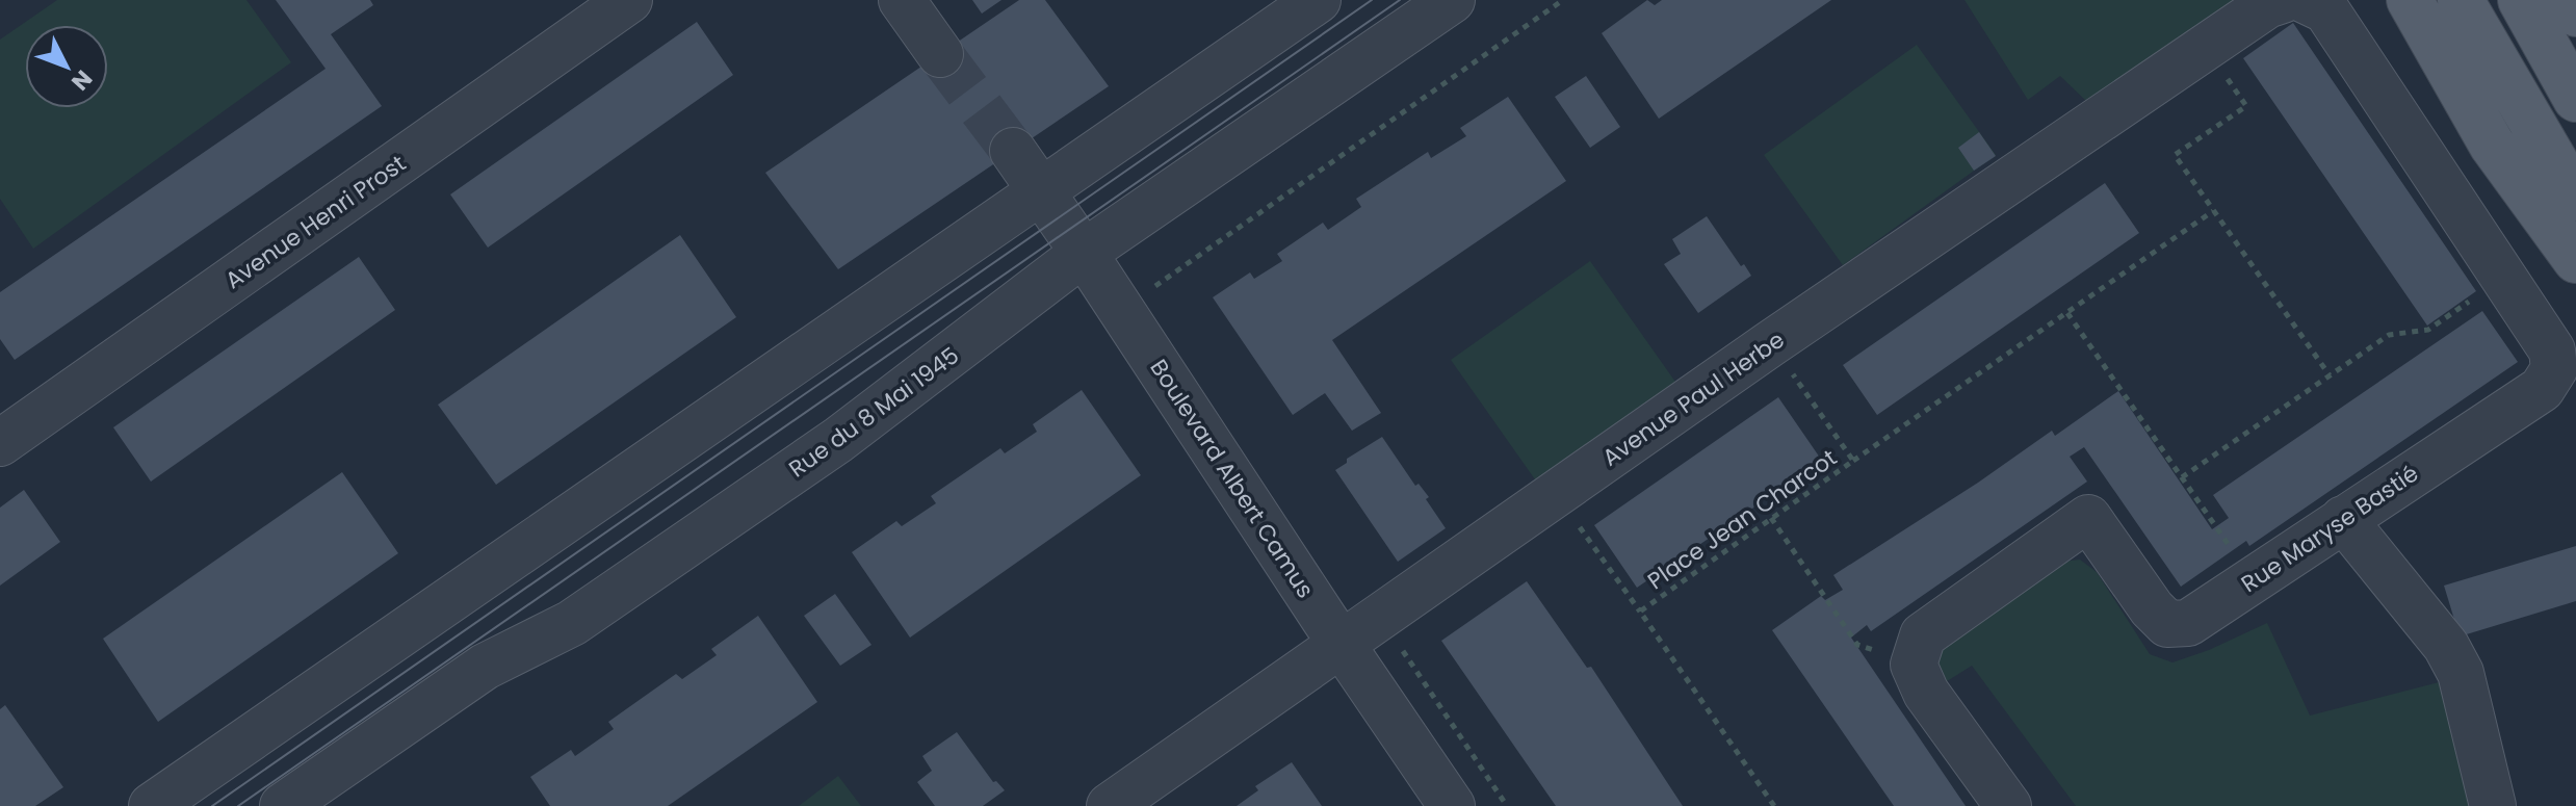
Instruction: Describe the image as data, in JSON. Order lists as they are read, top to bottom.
{
  "streets": {
    "street": [
      "Avenue Henri Prost",
      "Avenue Paul Herbe",
      "Rue du 8 Mai 1945",
      "Boulevard Albert Camus",
      "Rue Maryse Bastié"
    ],
    "path": ["Place Jean Charcot"]
  },
  "crossings": [
    ["Avenue Paul Herbe", "Boulevard Albert Camus"],
    ["Avenue Paul Herbe", "Place Jean Charcot"],
    ["Rue du 8 Mai 1945", "Boulevard Albert Camus"]
  ],
  "north": "bottom right"
}
